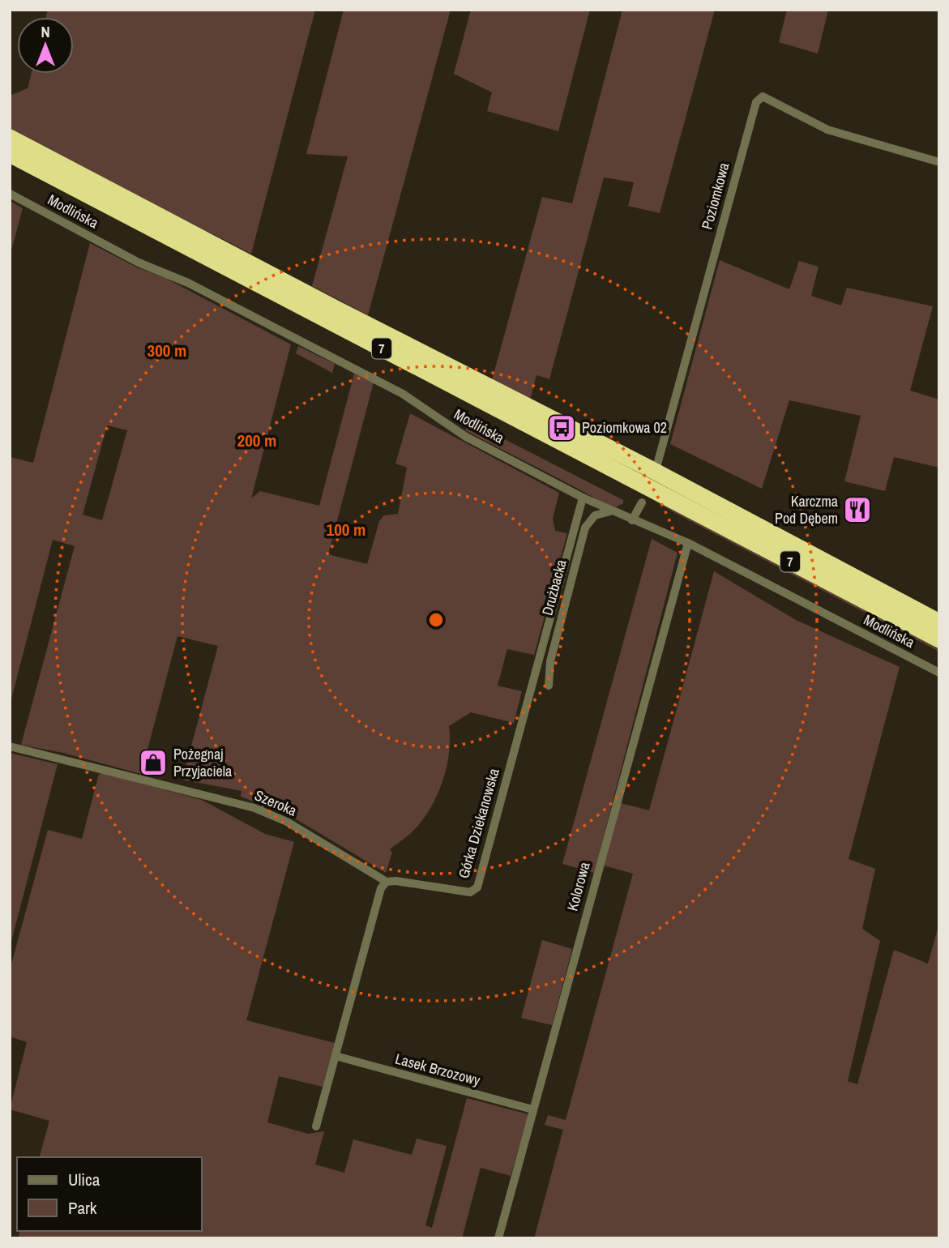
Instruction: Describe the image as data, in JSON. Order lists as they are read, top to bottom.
{
  "streets": {
    "highway": ["7"],
    "street": [
      "Poziomkowa",
      "Modlińska",
      "Drużbacka",
      "Szeroka",
      "Górka Dziekanowska",
      "Kolorowa",
      "Lasek Brzozowy"
    ]
  },
  "crossings": [
    ["Poziomkowa", "7"],
    ["Modlińska", "Drużbacka"],
    ["Modlińska", "Górka Dziekanowska"],
    ["Modlińska", "Kolorowa"],
    ["Szeroka", "Górka Dziekanowska"],
    ["Kolorowa", "Lasek Brzozowy"]
  ],
  "places": {
    "bus stop": ["Poziomkowa 02"],
    "restaurant": ["Karczma Pod Dębem"],
    "shop": ["Pożegnaj Przyjaciela"]
  },
  "legend": ["Ulica", "Park"],
  "north": "top",
  "rings": ["300 m", "200 m", "100 m"]
}
